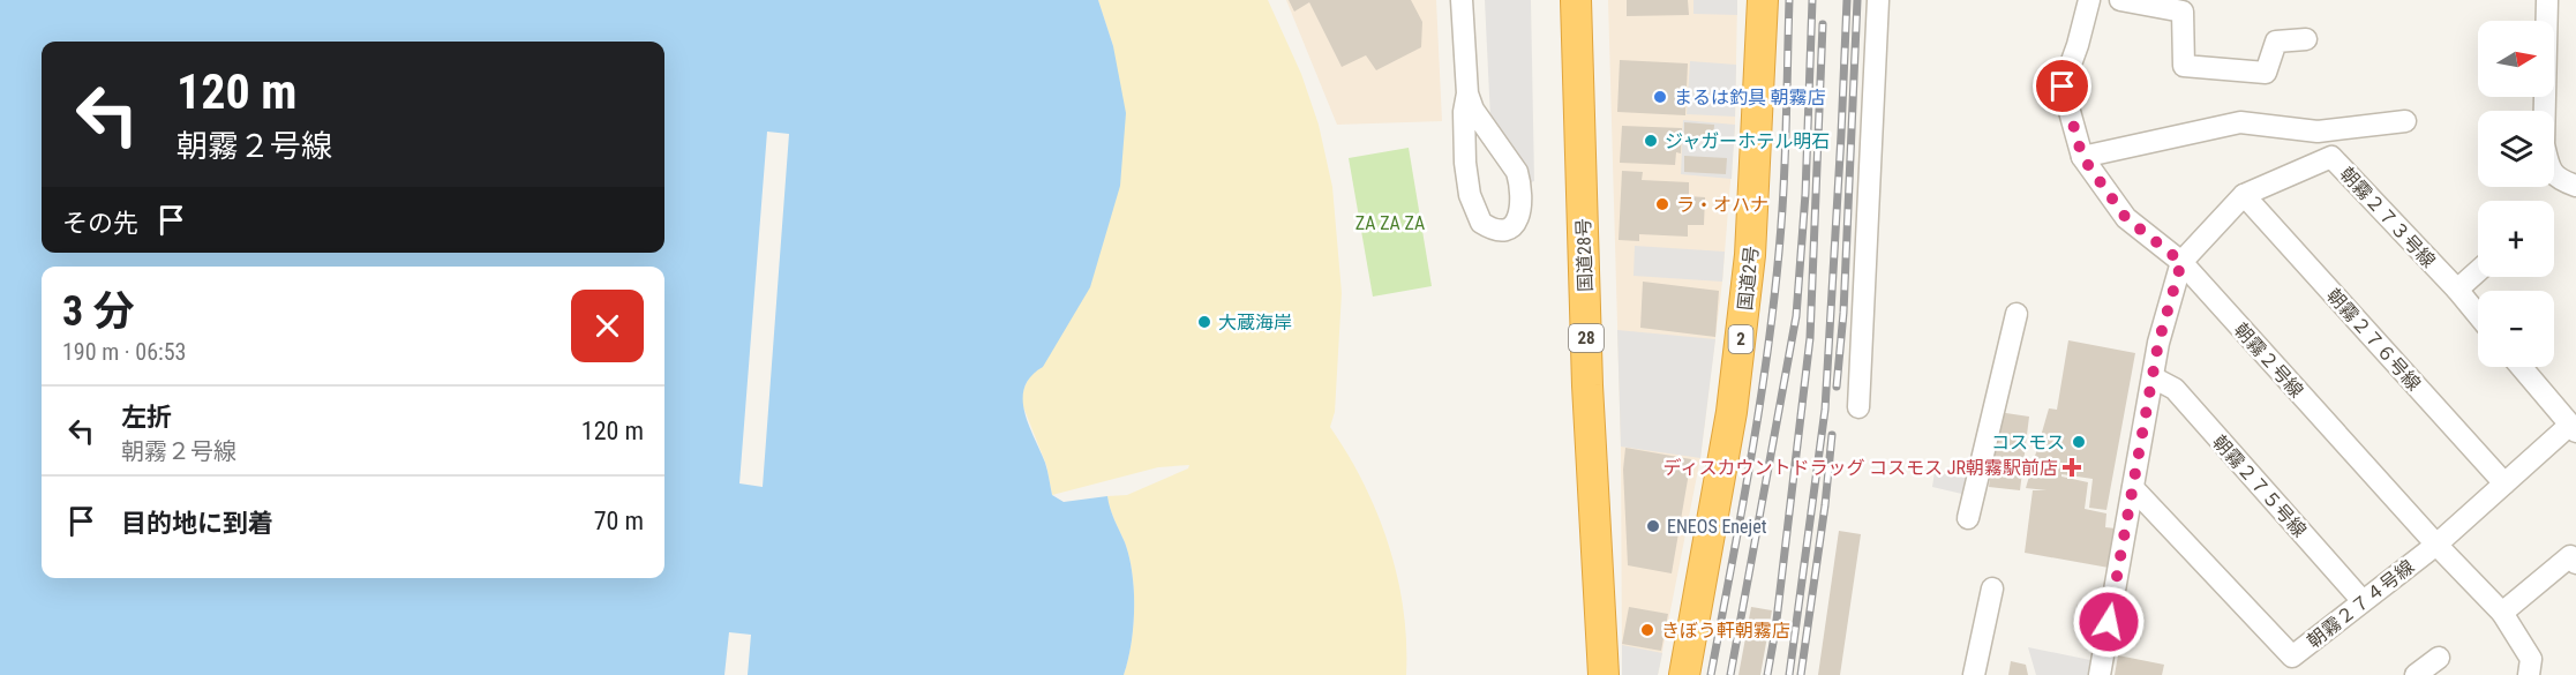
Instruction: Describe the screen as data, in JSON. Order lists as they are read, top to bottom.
{
  "streets": {
    "highway": [
      "国道28号",
      "国道2号",
      "28",
      "2"
    ],
    "street": [
      "朝霧２７３号線",
      "朝霧２７６号線",
      "朝霧２号線",
      "朝霧２７５号線",
      "朝霧２７４号線"
    ]
  },
  "crossings": [
    ["朝霧２７３号線", "朝霧２７６号線"],
    ["朝霧２７３号線", "朝霧２号線"],
    ["朝霧２７３号線", "朝霧２７５号線"],
    ["朝霧２７３号線", "朝霧２７４号線"],
    ["朝霧２７６号線", "朝霧２７４号線"],
    ["朝霧２号線", "朝霧２７４号線"],
    ["朝霧２７５号線", "朝霧２７４号線"]
  ],
  "parks": ["ZA ZA ZA"],
  "places": {
    "other": [
      "まるは釣具 朝霧店",
      "ジャガーホテル明石",
      "ラ・オハナ",
      "大蔵海岸",
      "コスモス",
      "ENEOS Enejet",
      "きぼう軒朝霧店"
    ],
    "health": ["ディスカウントドラッグ コスモス JR朝霧駅前店"]
  },
  "north": "right",
  "page": {
    "map_buttons": ["+", "−"],
    "turn": ["120 m", "朝霧２号線"],
    "then": "その先",
    "heading": ["3 分", "190 m · 06:53"],
    "list": [
      {
        "name": "左折",
        "note": "朝霧２号線",
        "value": "120 m"
      },
      {
        "name": "目的地に到着",
        "value": "70 m"
      }
    ]
  }
}
